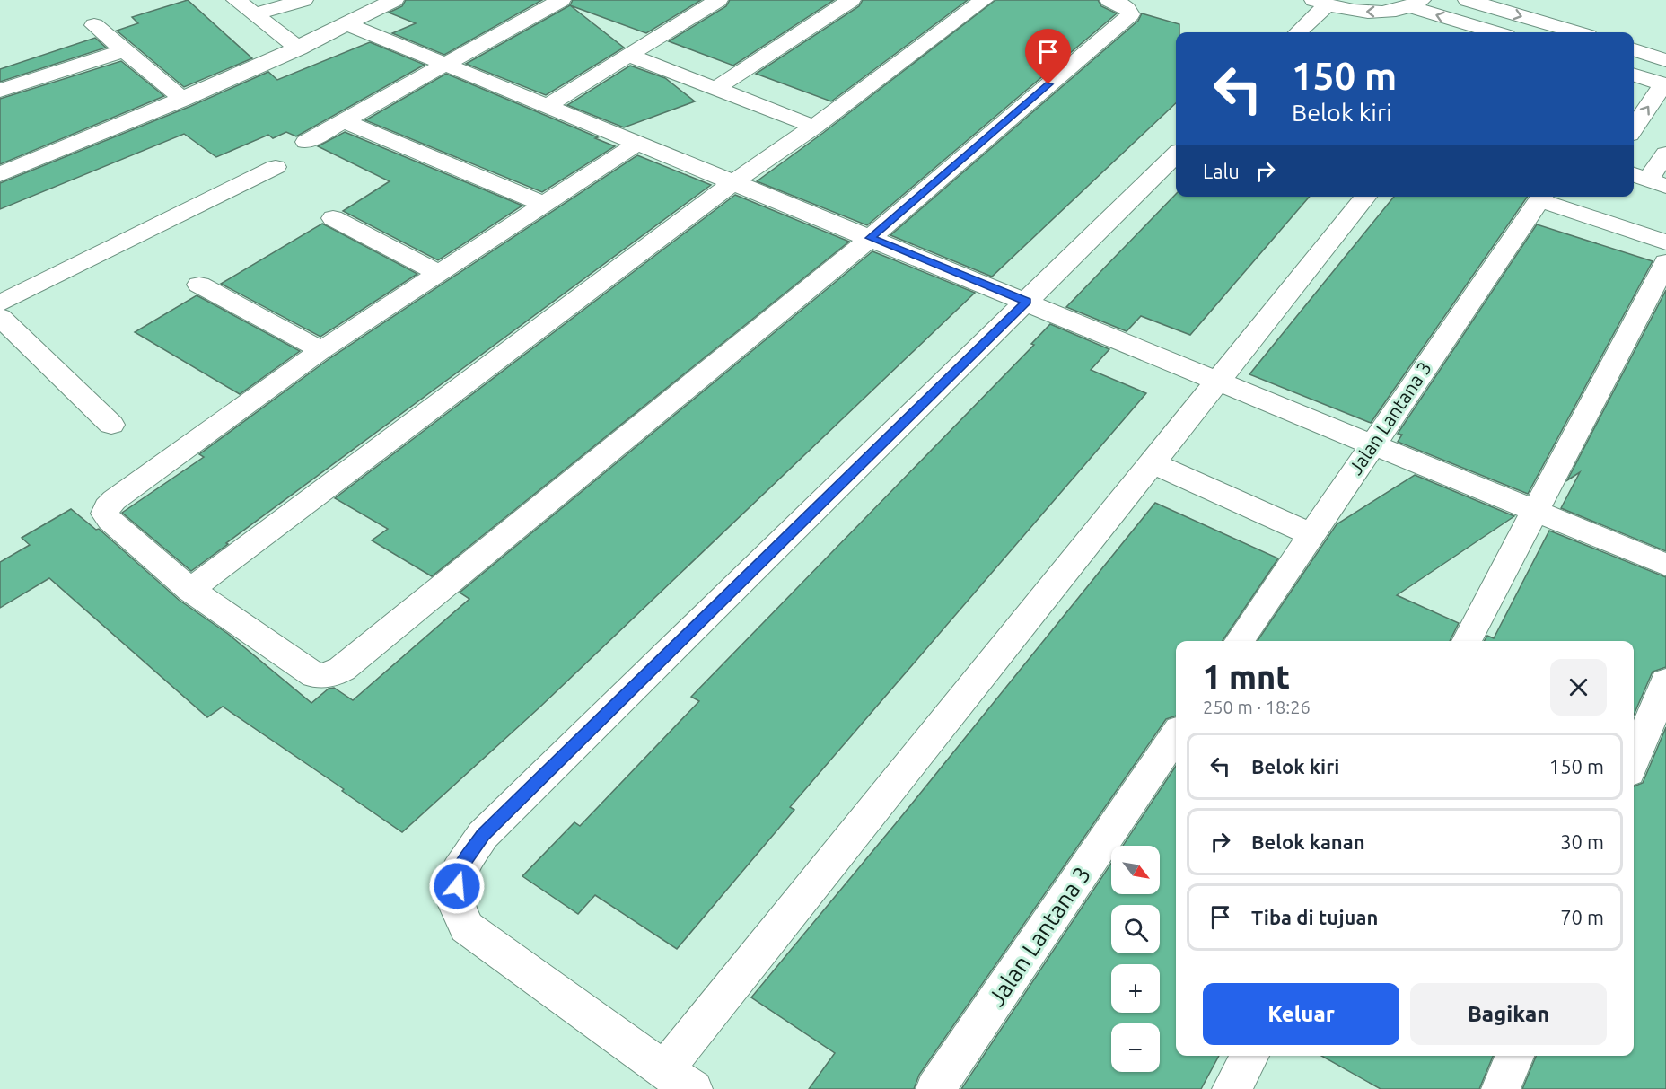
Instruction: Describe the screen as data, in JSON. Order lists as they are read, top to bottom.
{
  "streets": {
    "street": ["Jalan Lantana 3"]
  },
  "north": "bottom right",
  "page": {
    "turn": ["150 m", "Belok kiri"],
    "then": "Lalu",
    "heading": ["1 mnt", "250 m · 18:26"],
    "list": [
      {
        "name": "Belok kiri",
        "value": "150 m"
      },
      {
        "name": "Belok kanan",
        "value": "30 m"
      },
      {
        "name": "Tiba di tujuan",
        "value": "70 m"
      }
    ],
    "map_buttons": ["+", "−"],
    "buttons": ["Keluar", "Bagikan"]
  }
}
